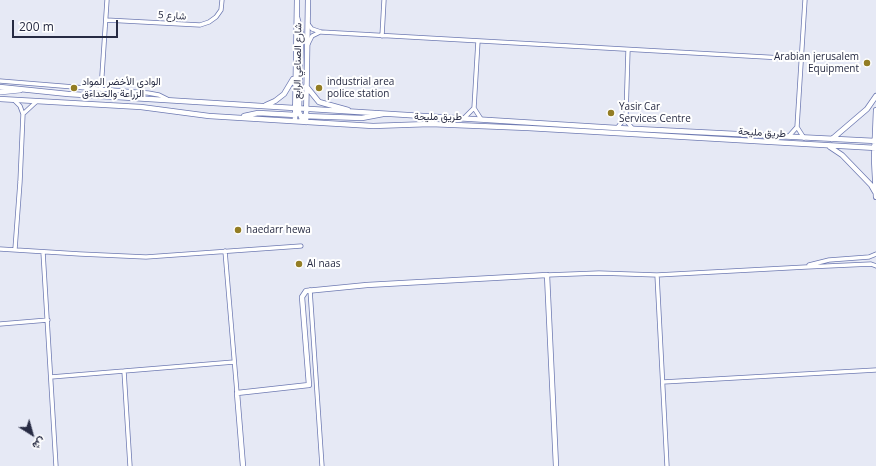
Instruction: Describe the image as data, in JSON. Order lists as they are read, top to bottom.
{
  "streets": {
    "main road": ["شارع الصناعي الرابع", "طريق مليحة"],
    "street": ["شارع 5"]
  },
  "crossings": [
    ["شارع الصناعي الرابع", "طريق مليحة"]
  ],
  "places": [
    "Arabian jerusalem Equipment",
    "الوادى الأخضر المواد الزراعة والحداءق",
    "industrial area police station",
    "Yasir Car Services Centre",
    "haedarr hewa",
    "Al naas"
  ],
  "scale_bar": "200 m",
  "north": "bottom right"
}
